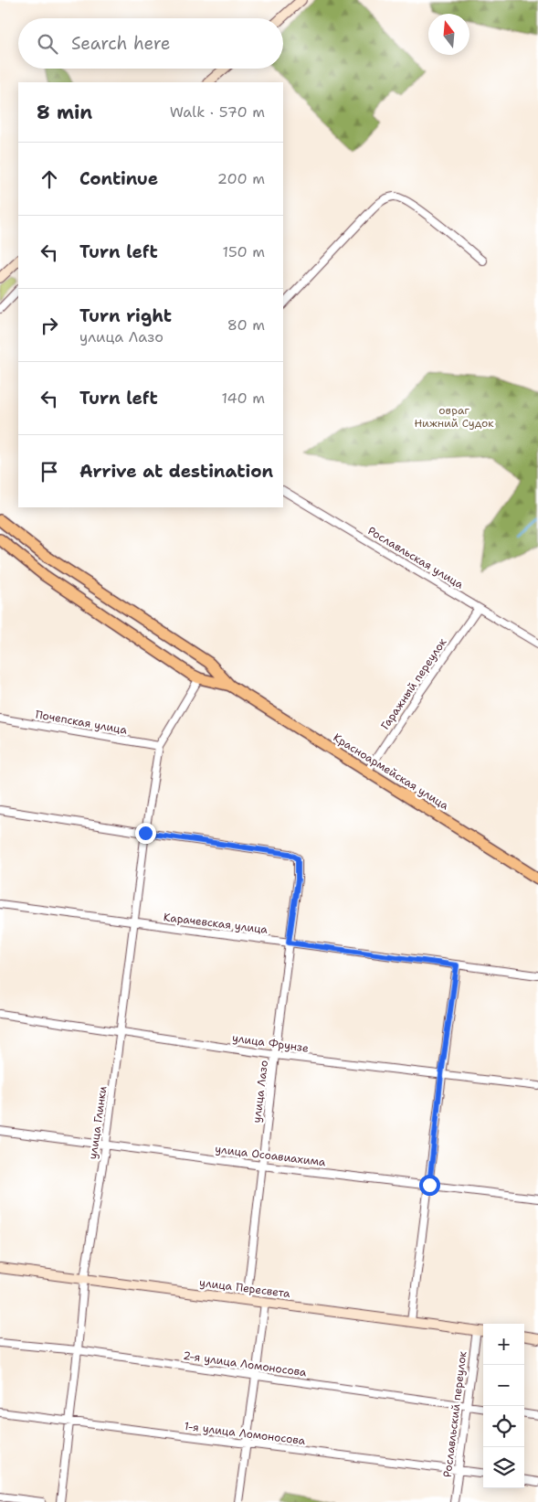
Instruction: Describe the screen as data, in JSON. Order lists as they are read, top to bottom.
{
  "streets": {
    "main road": ["Красноармейская улица", "улица Пересвета"],
    "street": [
      "Рославльская улица",
      "Гаражный переулок",
      "Почепская улица",
      "Карачевская улица",
      "улица Фрунзе",
      "улица Лазо",
      "улица Глинки",
      "улица Осоавиахима",
      "2-я улица Ломоносова",
      "Рославльский переулок",
      "1-я улица Ломоносова"
    ]
  },
  "crossings": [
    ["Рославльская улица", "Гаражный переулок"],
    ["Гаражный переулок", "Красноармейская улица"],
    ["Почепская улица", "улица Глинки"],
    ["Карачевская улица", "улица Лазо"],
    ["Карачевская улица", "улица Глинки"],
    ["улица Фрунзе", "улица Лазо"],
    ["улица Фрунзе", "улица Глинки"],
    ["улица Лазо", "улица Глинки"],
    ["улица Лазо", "улица Осоавиахима"],
    ["улица Лазо", "улица Пересвета"],
    ["улица Глинки", "улица Осоавиахима"],
    ["улица Глинки", "улица Пересвета"],
    ["улица Глинки", "2-я улица Ломоносова"],
    ["улица Глинки", "1-я улица Ломоносова"],
    ["улица Пересвета", "Рославльский переулок"],
    ["2-я улица Ломоносова", "Рославльский переулок"],
    ["Рославльский переулок", "1-я улица Ломоносова"]
  ],
  "parks": ["овраг Нижний Судок"],
  "north": "top",
  "page": {
    "search": "Search here",
    "heading": ["8 min", "Walk · 570 m"],
    "list": [
      ["Continue", "200 m"],
      ["Turn left", "150 m"],
      ["Turn right", "улица Лазо", "80 m"],
      ["Turn left", "140 m"],
      "Arrive at destination"
    ],
    "map_buttons": ["+", "−"]
  }
}
